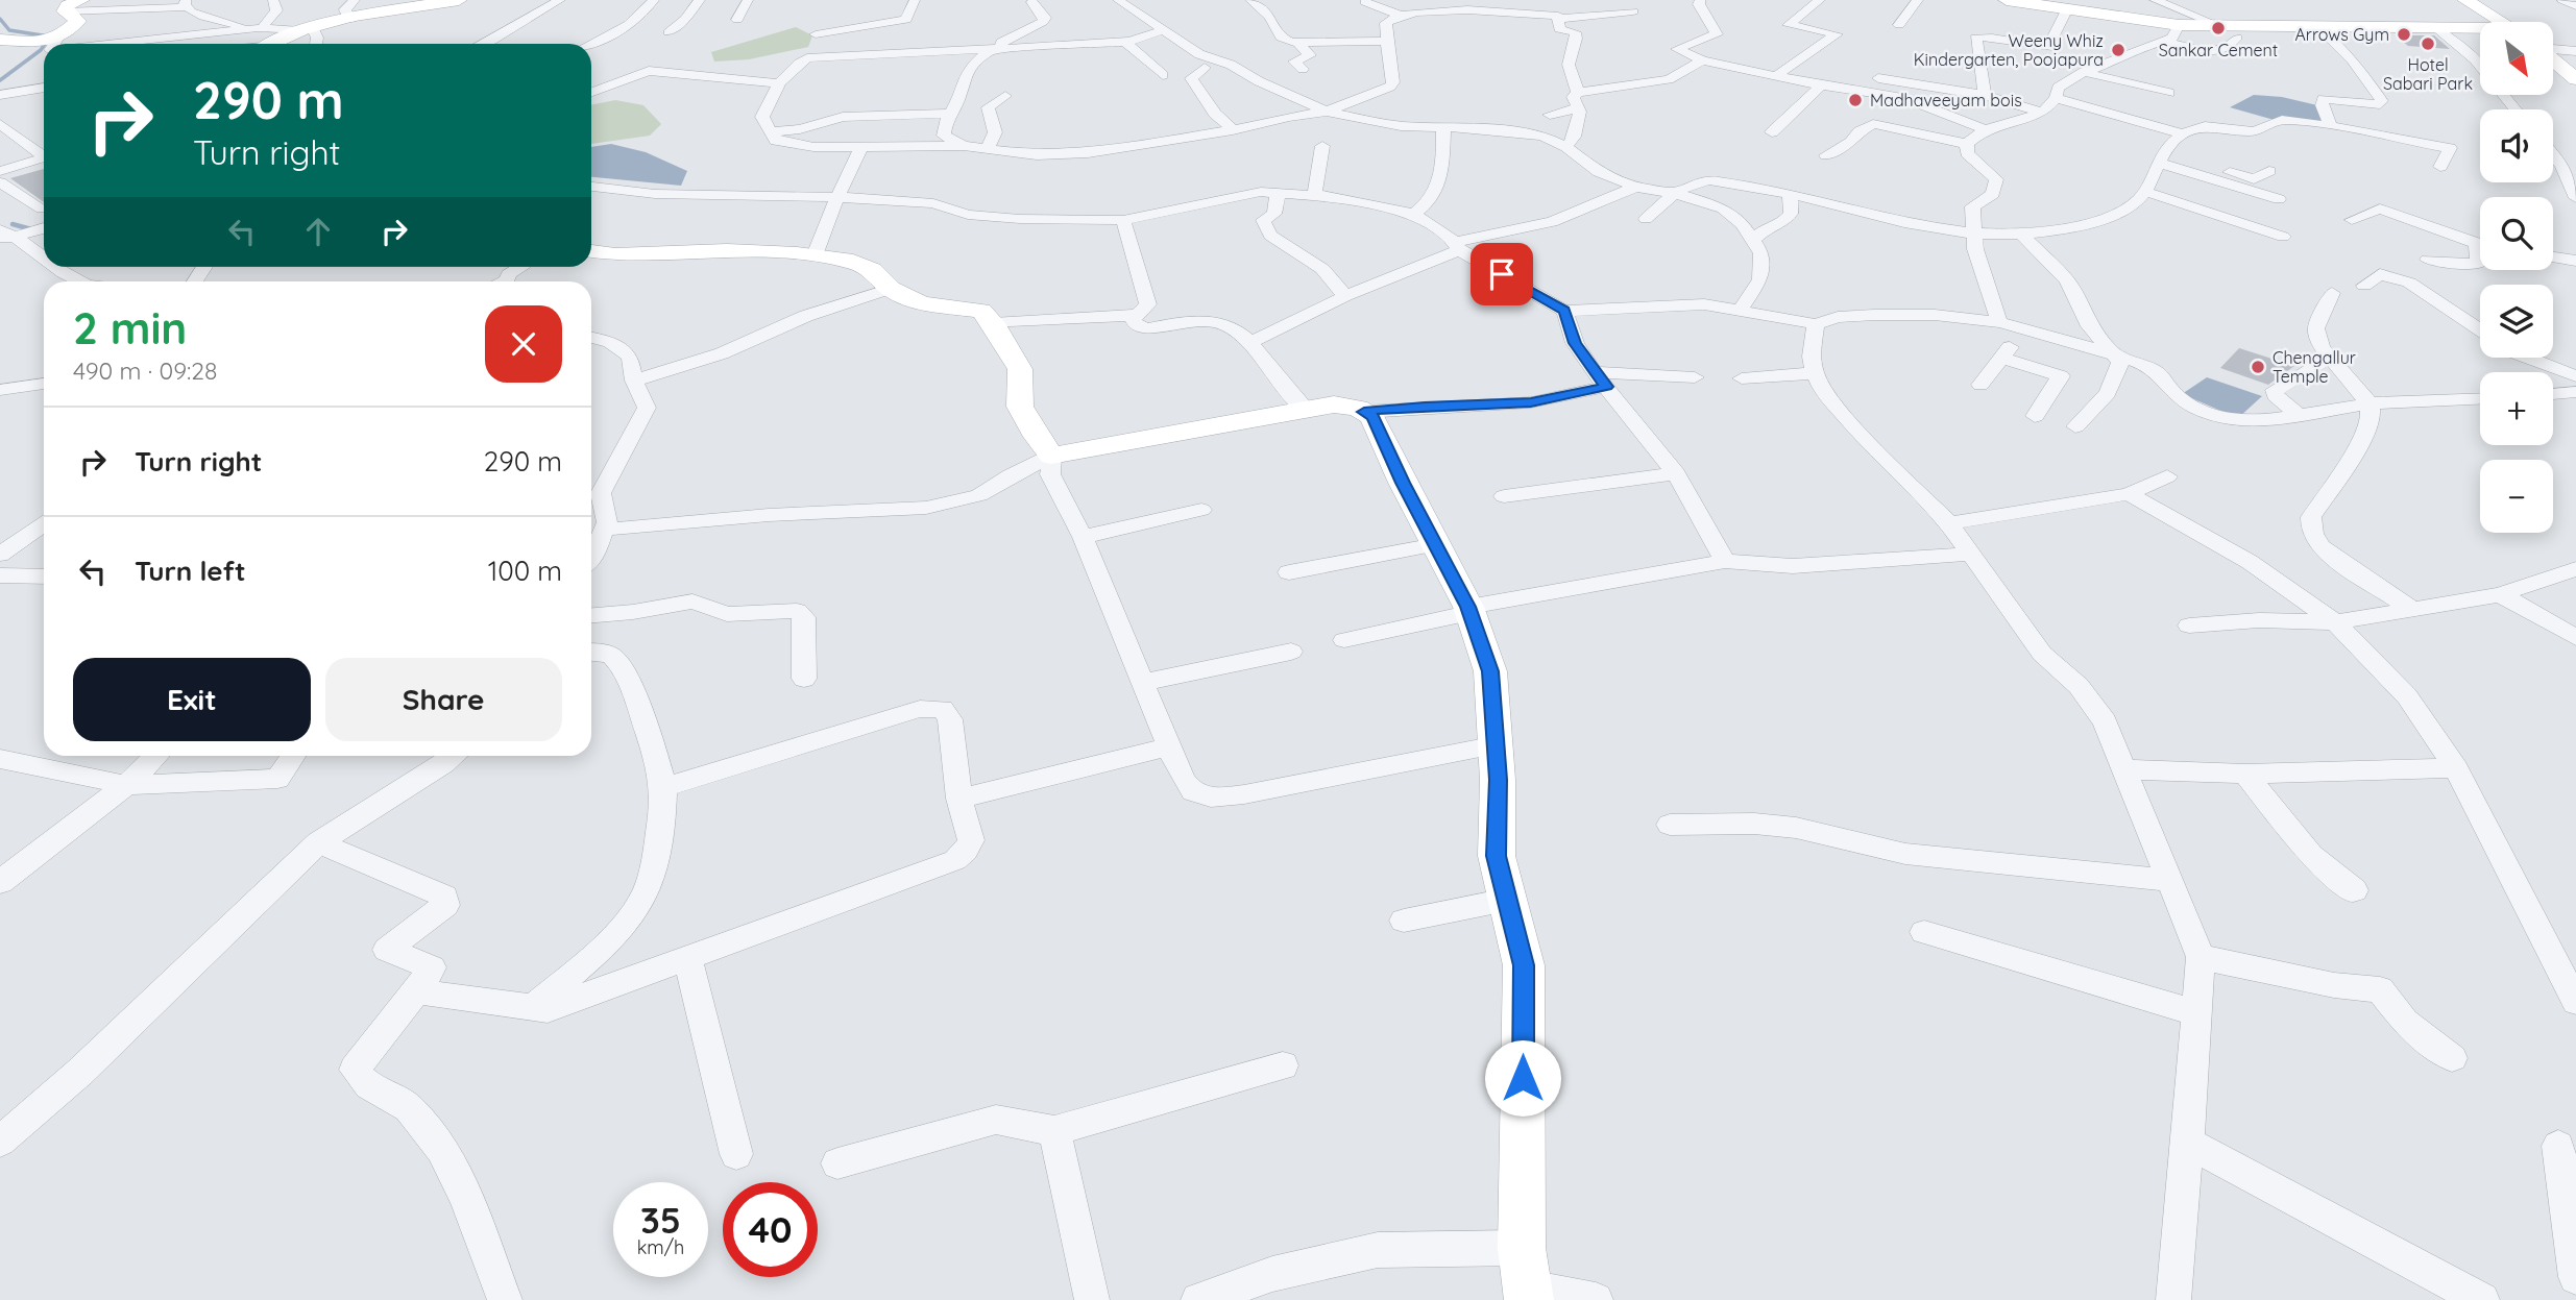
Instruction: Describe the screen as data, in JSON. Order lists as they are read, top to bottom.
{
  "places": [
    "Sankar Cement",
    "Arrows Gym",
    "Hotel Sabari Park",
    "Weeny Whiz Kindergarten, Poojapura",
    "Madhaveeyam bois",
    "Chengallur Temple"
  ],
  "north": "bottom right",
  "page": {
    "map_buttons": ["+", "−"],
    "turn": ["290 m", "Turn right"],
    "heading": ["2 min", "490 m · 09:28"],
    "list": [
      {
        "name": "Turn right",
        "value": "290 m"
      },
      {
        "name": "Turn left",
        "value": "100 m"
      }
    ],
    "buttons": ["Exit", "Share"],
    "speed": "35 km/h",
    "limit": "40"
  }
}
